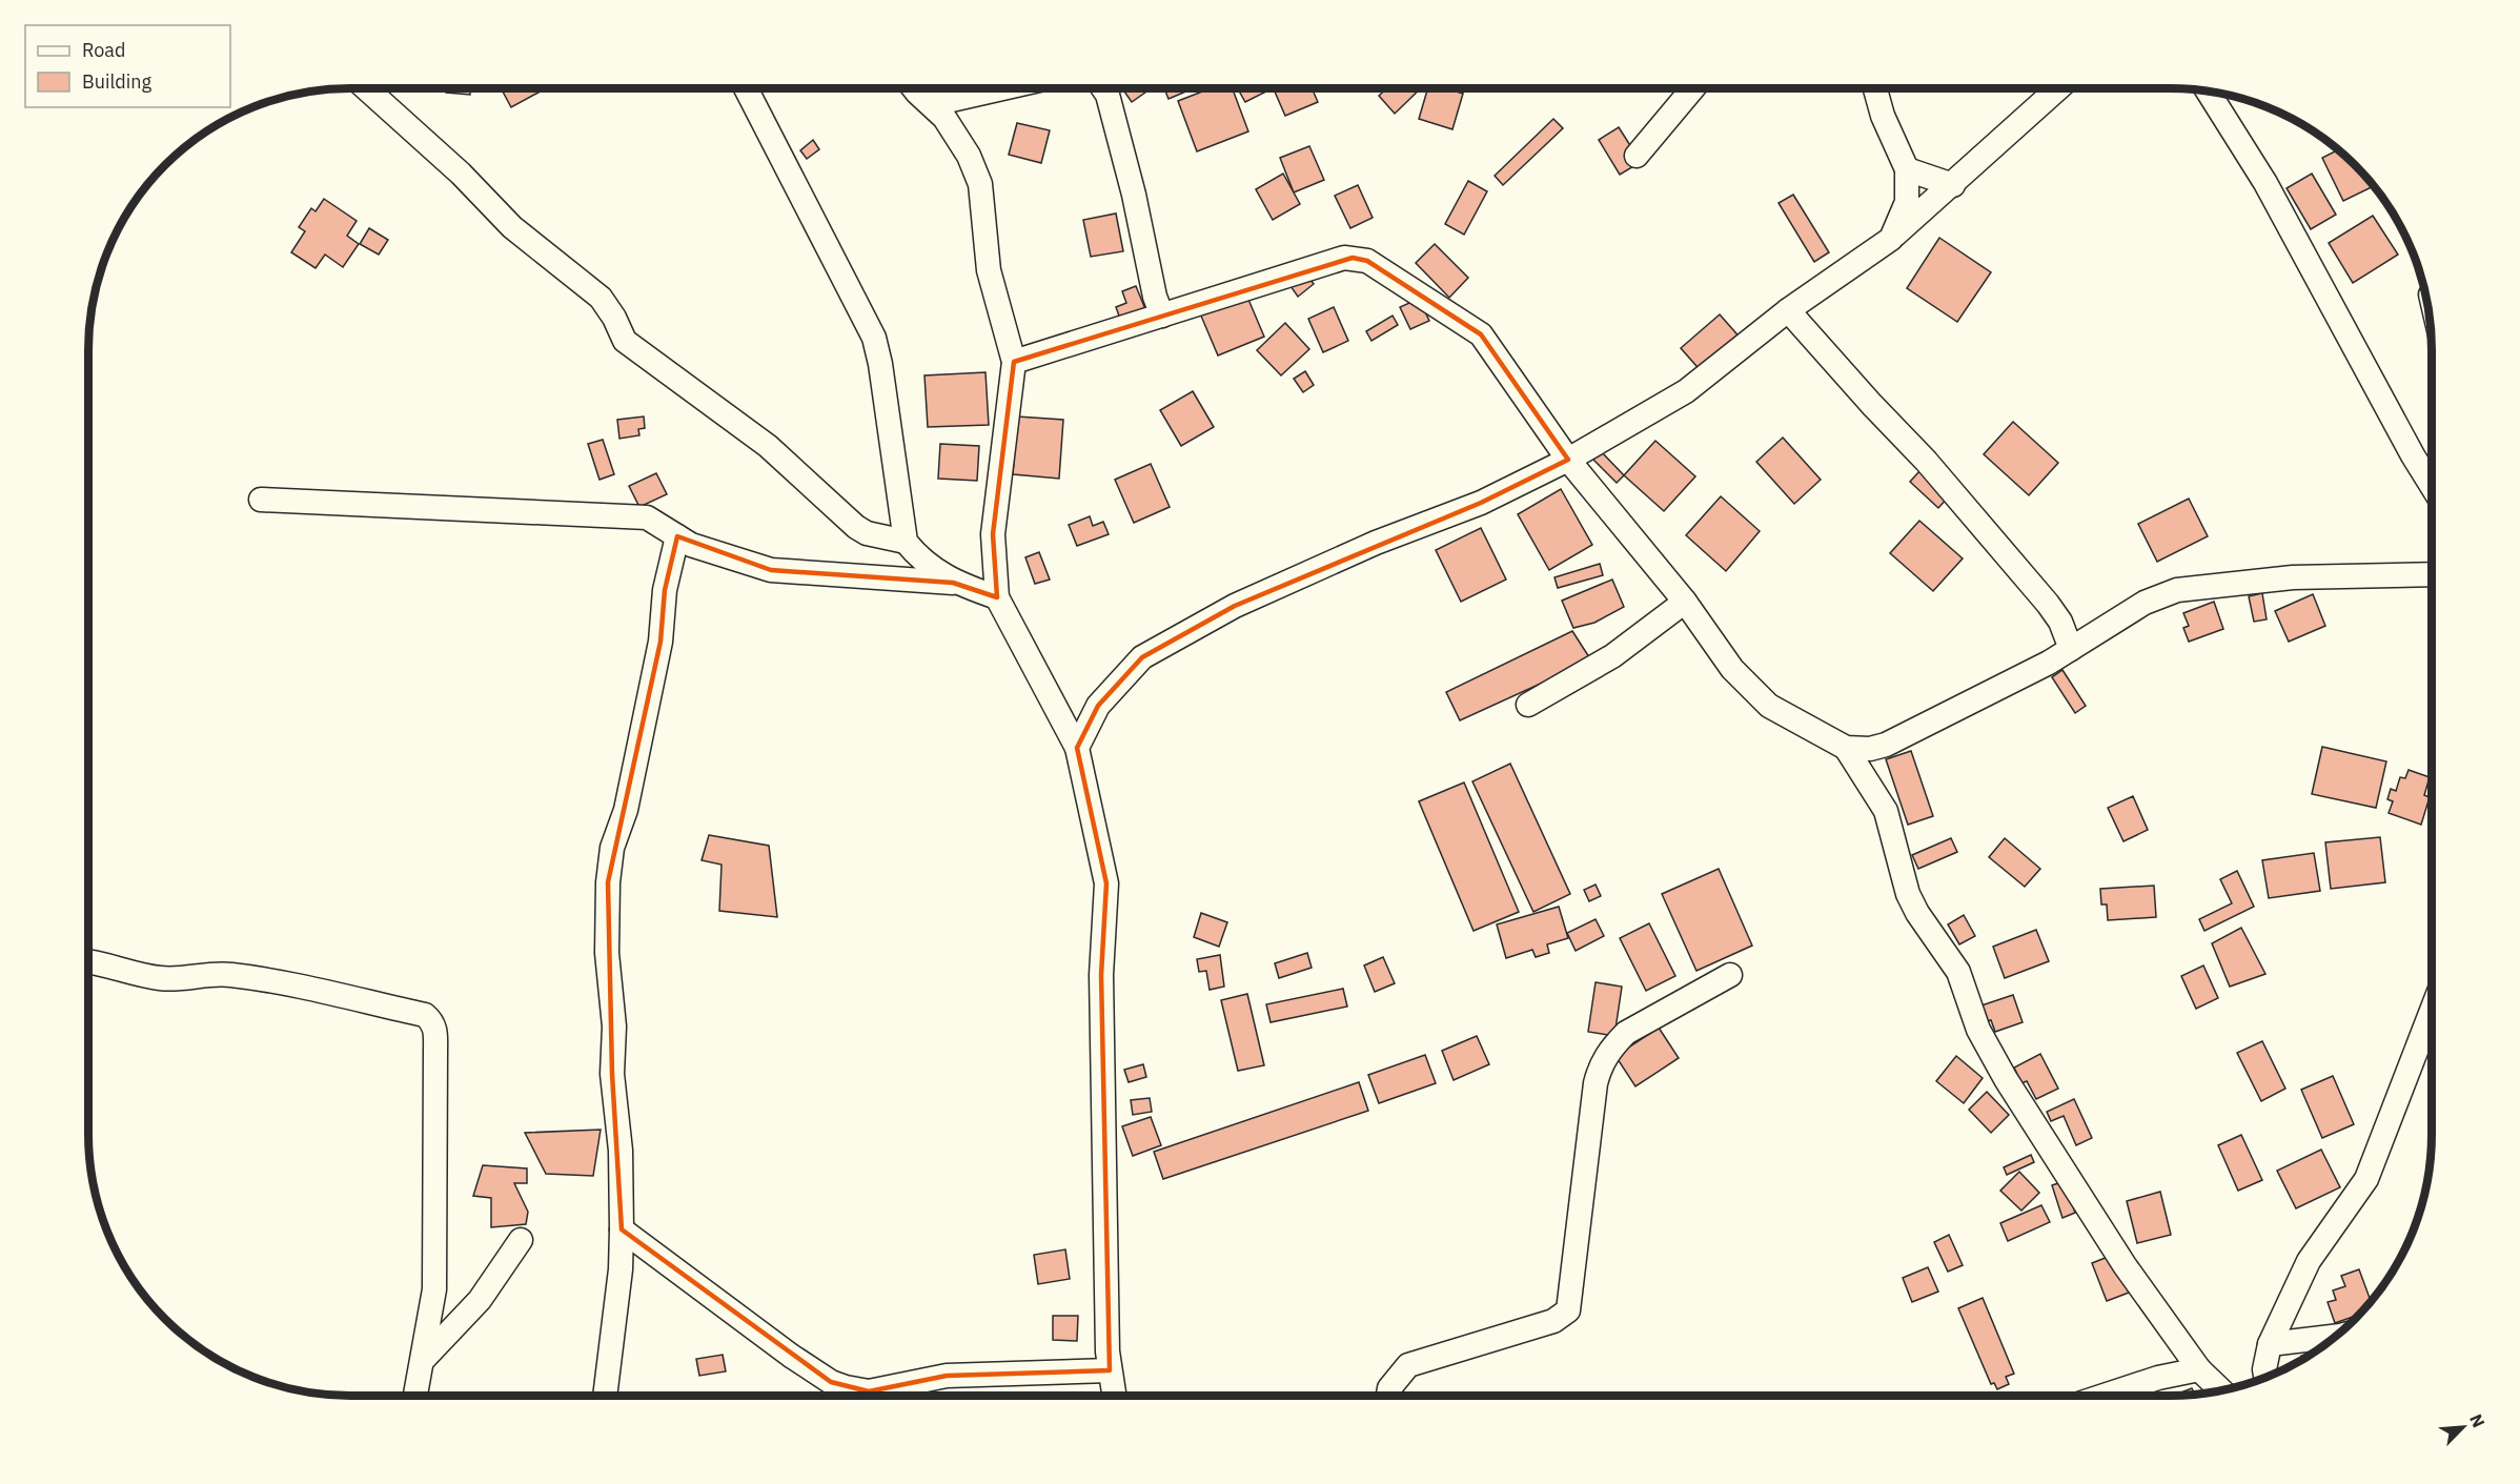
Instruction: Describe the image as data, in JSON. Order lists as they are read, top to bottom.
{
  "legend": ["Road", "Building"],
  "north": "top right"
}
